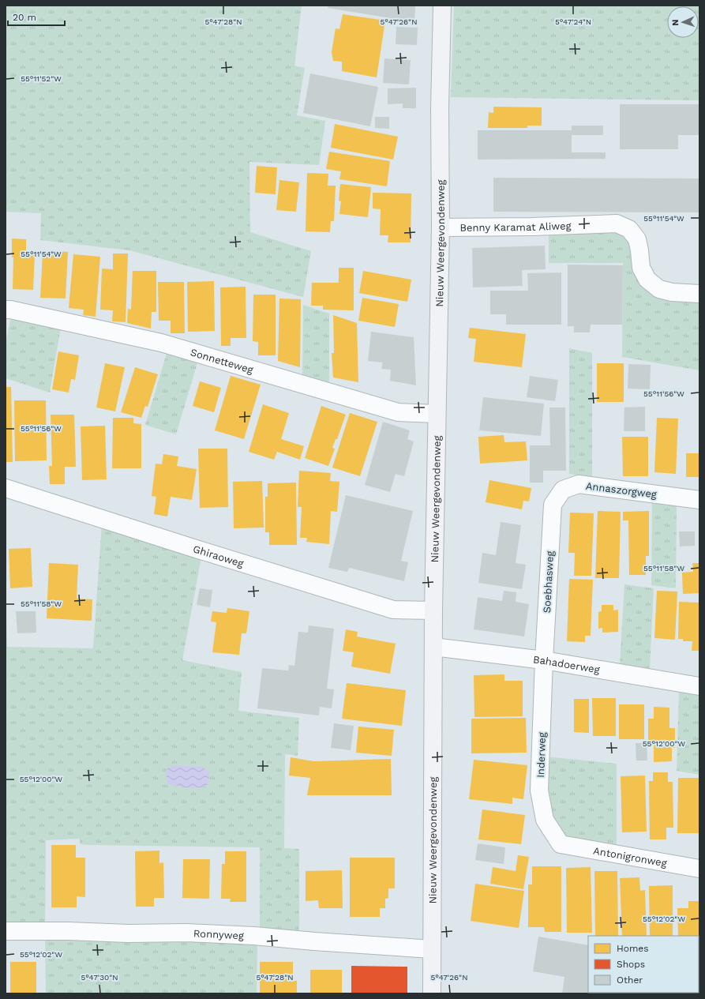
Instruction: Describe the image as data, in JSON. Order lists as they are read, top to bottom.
{
  "streets": {
    "street": [
      "Benny Karamat Aliweg",
      "Nieuw Weergevondenweg",
      "Sonnetteweg",
      "Annaszorgweg",
      "Ghiraoweg",
      "Soebhasweg",
      "Bahadoerweg",
      "Inderweg",
      "Antonigronweg",
      "Ronnyweg"
    ]
  },
  "crossings": [
    ["Benny Karamat Aliweg", "Nieuw Weergevondenweg"],
    ["Nieuw Weergevondenweg", "Sonnetteweg"],
    ["Nieuw Weergevondenweg", "Ghiraoweg"],
    ["Nieuw Weergevondenweg", "Bahadoerweg"],
    ["Nieuw Weergevondenweg", "Ronnyweg"],
    ["Annaszorgweg", "Soebhasweg"],
    ["Soebhasweg", "Bahadoerweg"],
    ["Soebhasweg", "Inderweg"],
    ["Bahadoerweg", "Inderweg"],
    ["Inderweg", "Antonigronweg"]
  ],
  "legend": ["Homes", "Shops", "Other"],
  "scale_bar": "20 m",
  "north": "left",
  "coordinates": [
    "5°47'28\"N",
    "5°47'26\"N",
    "5°47'24\"N",
    "55°11'52\"W",
    "55°11'54\"W",
    "55°11'56\"W",
    "55°11'58\"W",
    "55°12'00\"W",
    "55°12'02\"W",
    "5°47'30\"N"
  ]
}
